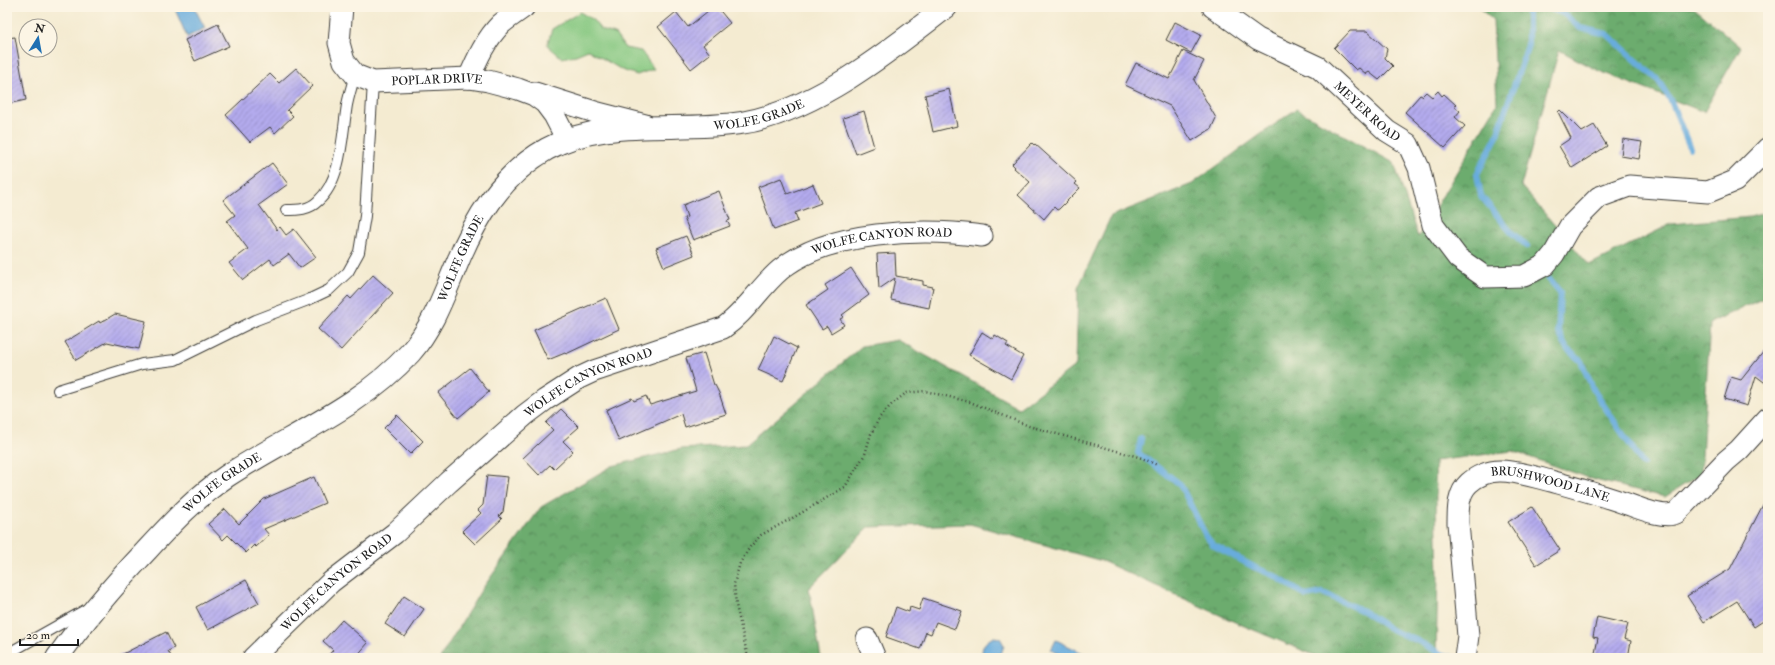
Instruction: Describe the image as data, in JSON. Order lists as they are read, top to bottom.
{
  "streets": {
    "street": [
      "POPLAR DRIVE",
      "MEYER ROAD",
      "WOLFE GRADE",
      "WOLFE CANYON ROAD",
      "BRUSHWOOD LANE"
    ]
  },
  "crossings": [
    ["POPLAR DRIVE", "WOLFE GRADE"]
  ],
  "scale_bar": "20 m",
  "north": "top"
}
